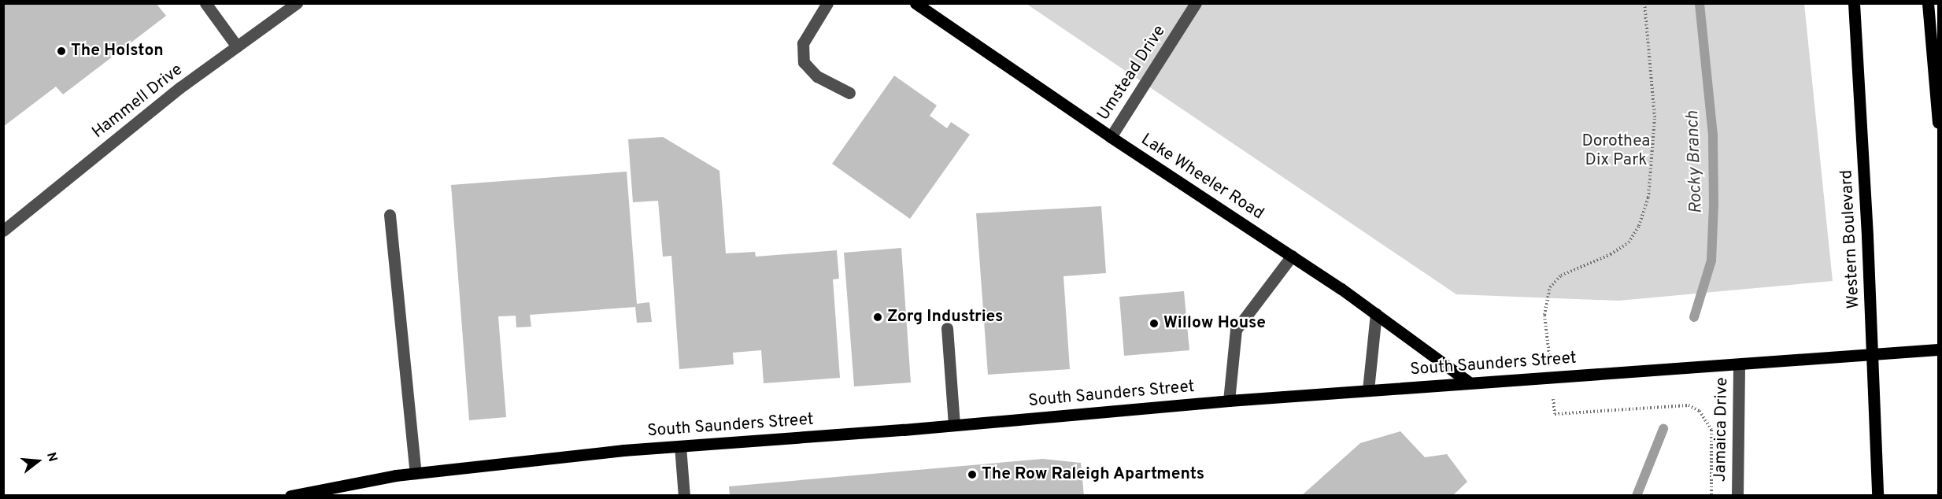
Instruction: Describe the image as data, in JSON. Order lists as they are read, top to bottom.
{
  "streets": {
    "main road": ["Lake Wheeler Road", "Western Boulevard", "South Saunders Street"],
    "street": ["Umstead Drive", "Hammell Drive", "Jamaica Drive"]
  },
  "crossings": [
    ["Umstead Drive", "Lake Wheeler Road"],
    ["Lake Wheeler Road", "South Saunders Street"],
    ["South Saunders Street", "Jamaica Drive"]
  ],
  "water": ["Rocky Branch"],
  "parks": ["Dorothea Dix Park"],
  "places": [
    "The Holston",
    "Zorg Industries",
    "Willow House",
    "The Row Raleigh Apartments"
  ],
  "north": "right"
}
